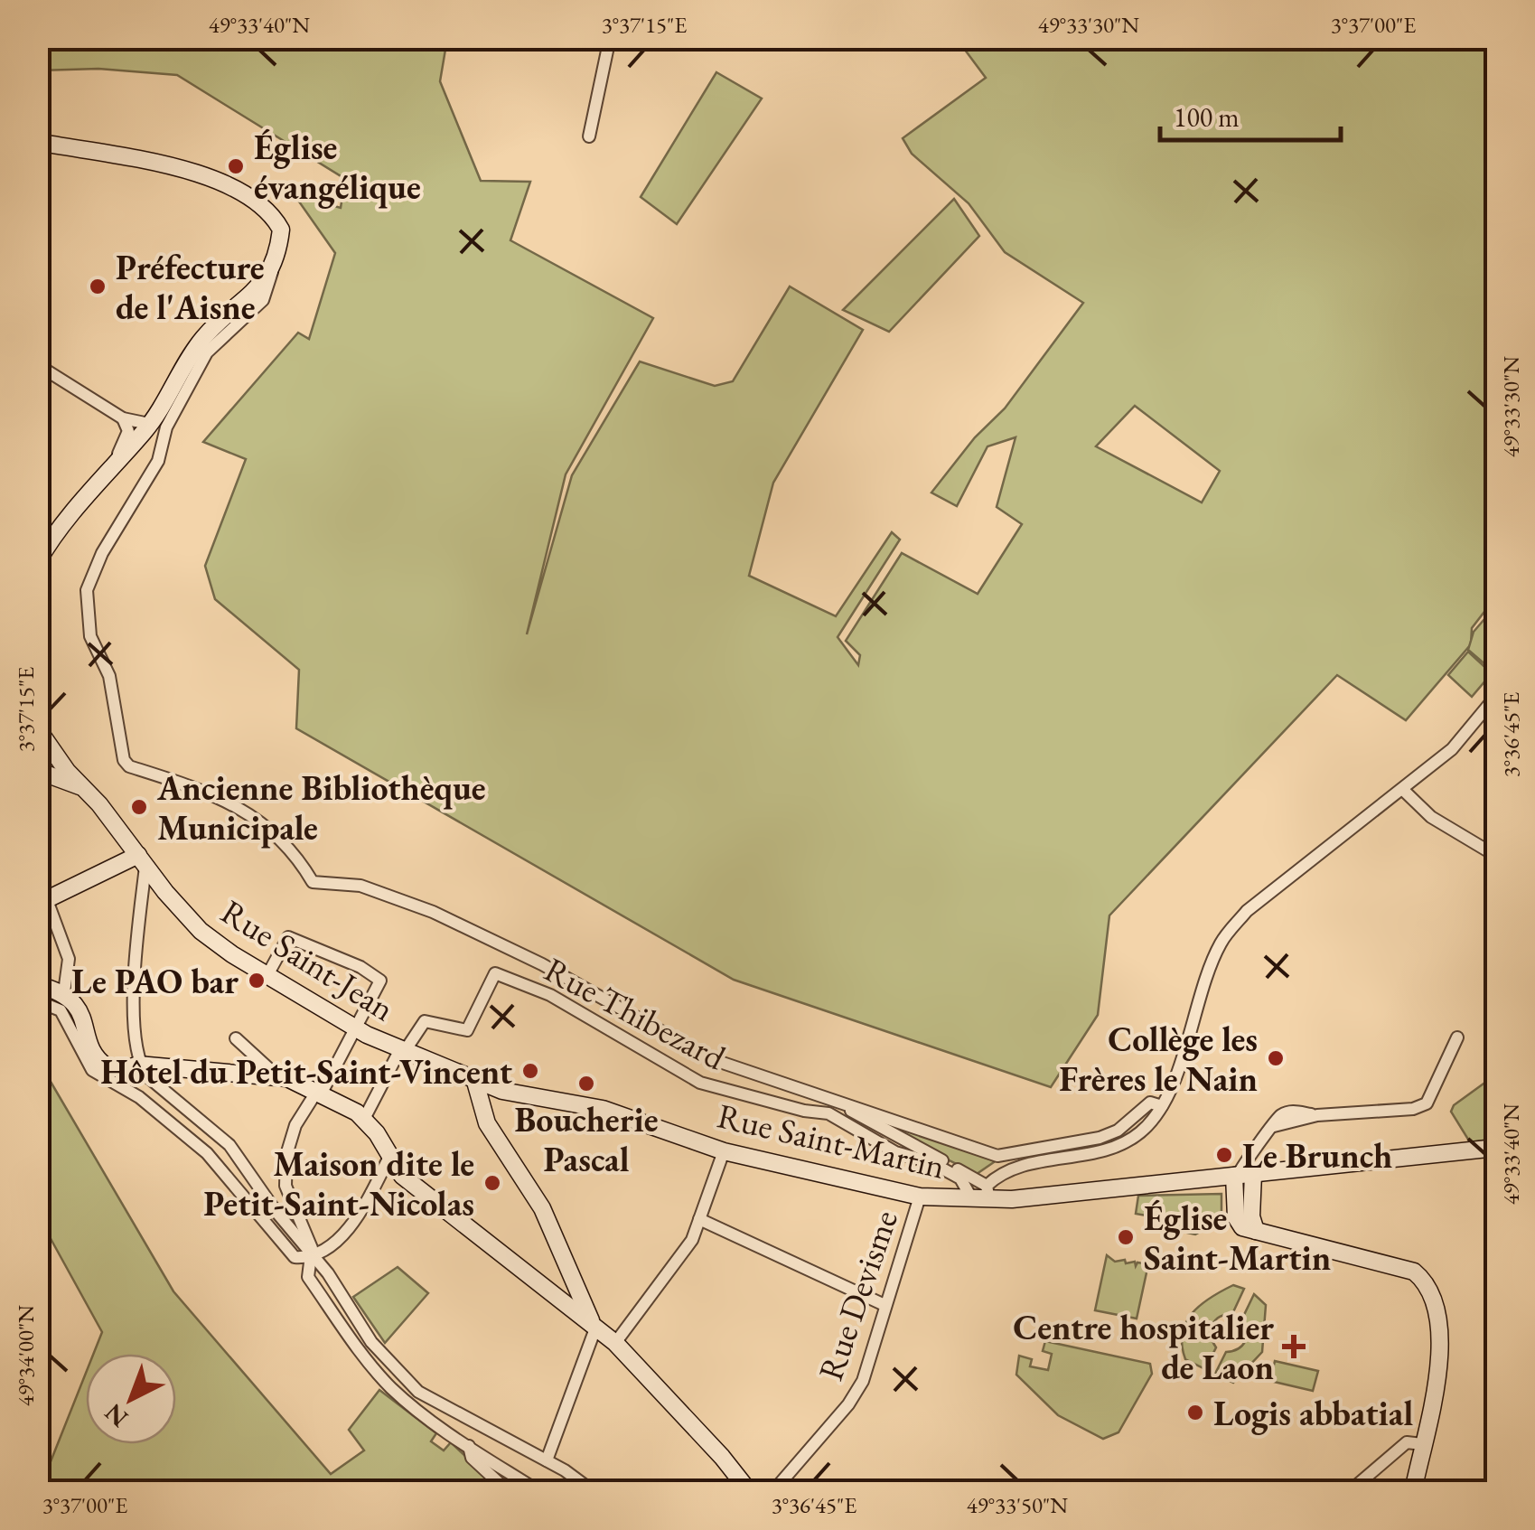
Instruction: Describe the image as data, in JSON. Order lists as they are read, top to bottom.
{
  "streets": {
    "street": [
      "Rue Saint-Jean",
      "Rue Thibezard",
      "Rue Saint-Martin",
      "Rue Devisme"
    ]
  },
  "crossings": [
    ["Rue Saint-Jean", "Rue Thibezard"],
    ["Rue Saint-Jean", "Rue Saint-Martin"],
    ["Rue Thibezard", "Rue Saint-Martin"],
    ["Rue Saint-Martin", "Rue Devisme"]
  ],
  "places": {
    "other": [
      "Église évangélique",
      "Préfecture de l'Aisne",
      "Ancienne Bibliothèque Municipale",
      "Le PAO bar",
      "Collège les Frères le Nain",
      "Hôtel du Petit-Saint-Vincent",
      "Boucherie Pascal",
      "Le Brunch",
      "Maison dite le Petit-Saint-Nicolas",
      "Église Saint-Martin",
      "Logis abbatial"
    ],
    "health": ["Centre hospitalier de Laon"]
  },
  "scale_bar": "100 m",
  "north": "bottom left",
  "coordinates": [
    "49°33'40\"N",
    "3°37'15\"E",
    "49°33'30\"N",
    "3°37'00\"E",
    "3°36'45\"E",
    "49°34'00\"N",
    "49°33'50\"N"
  ]
}
